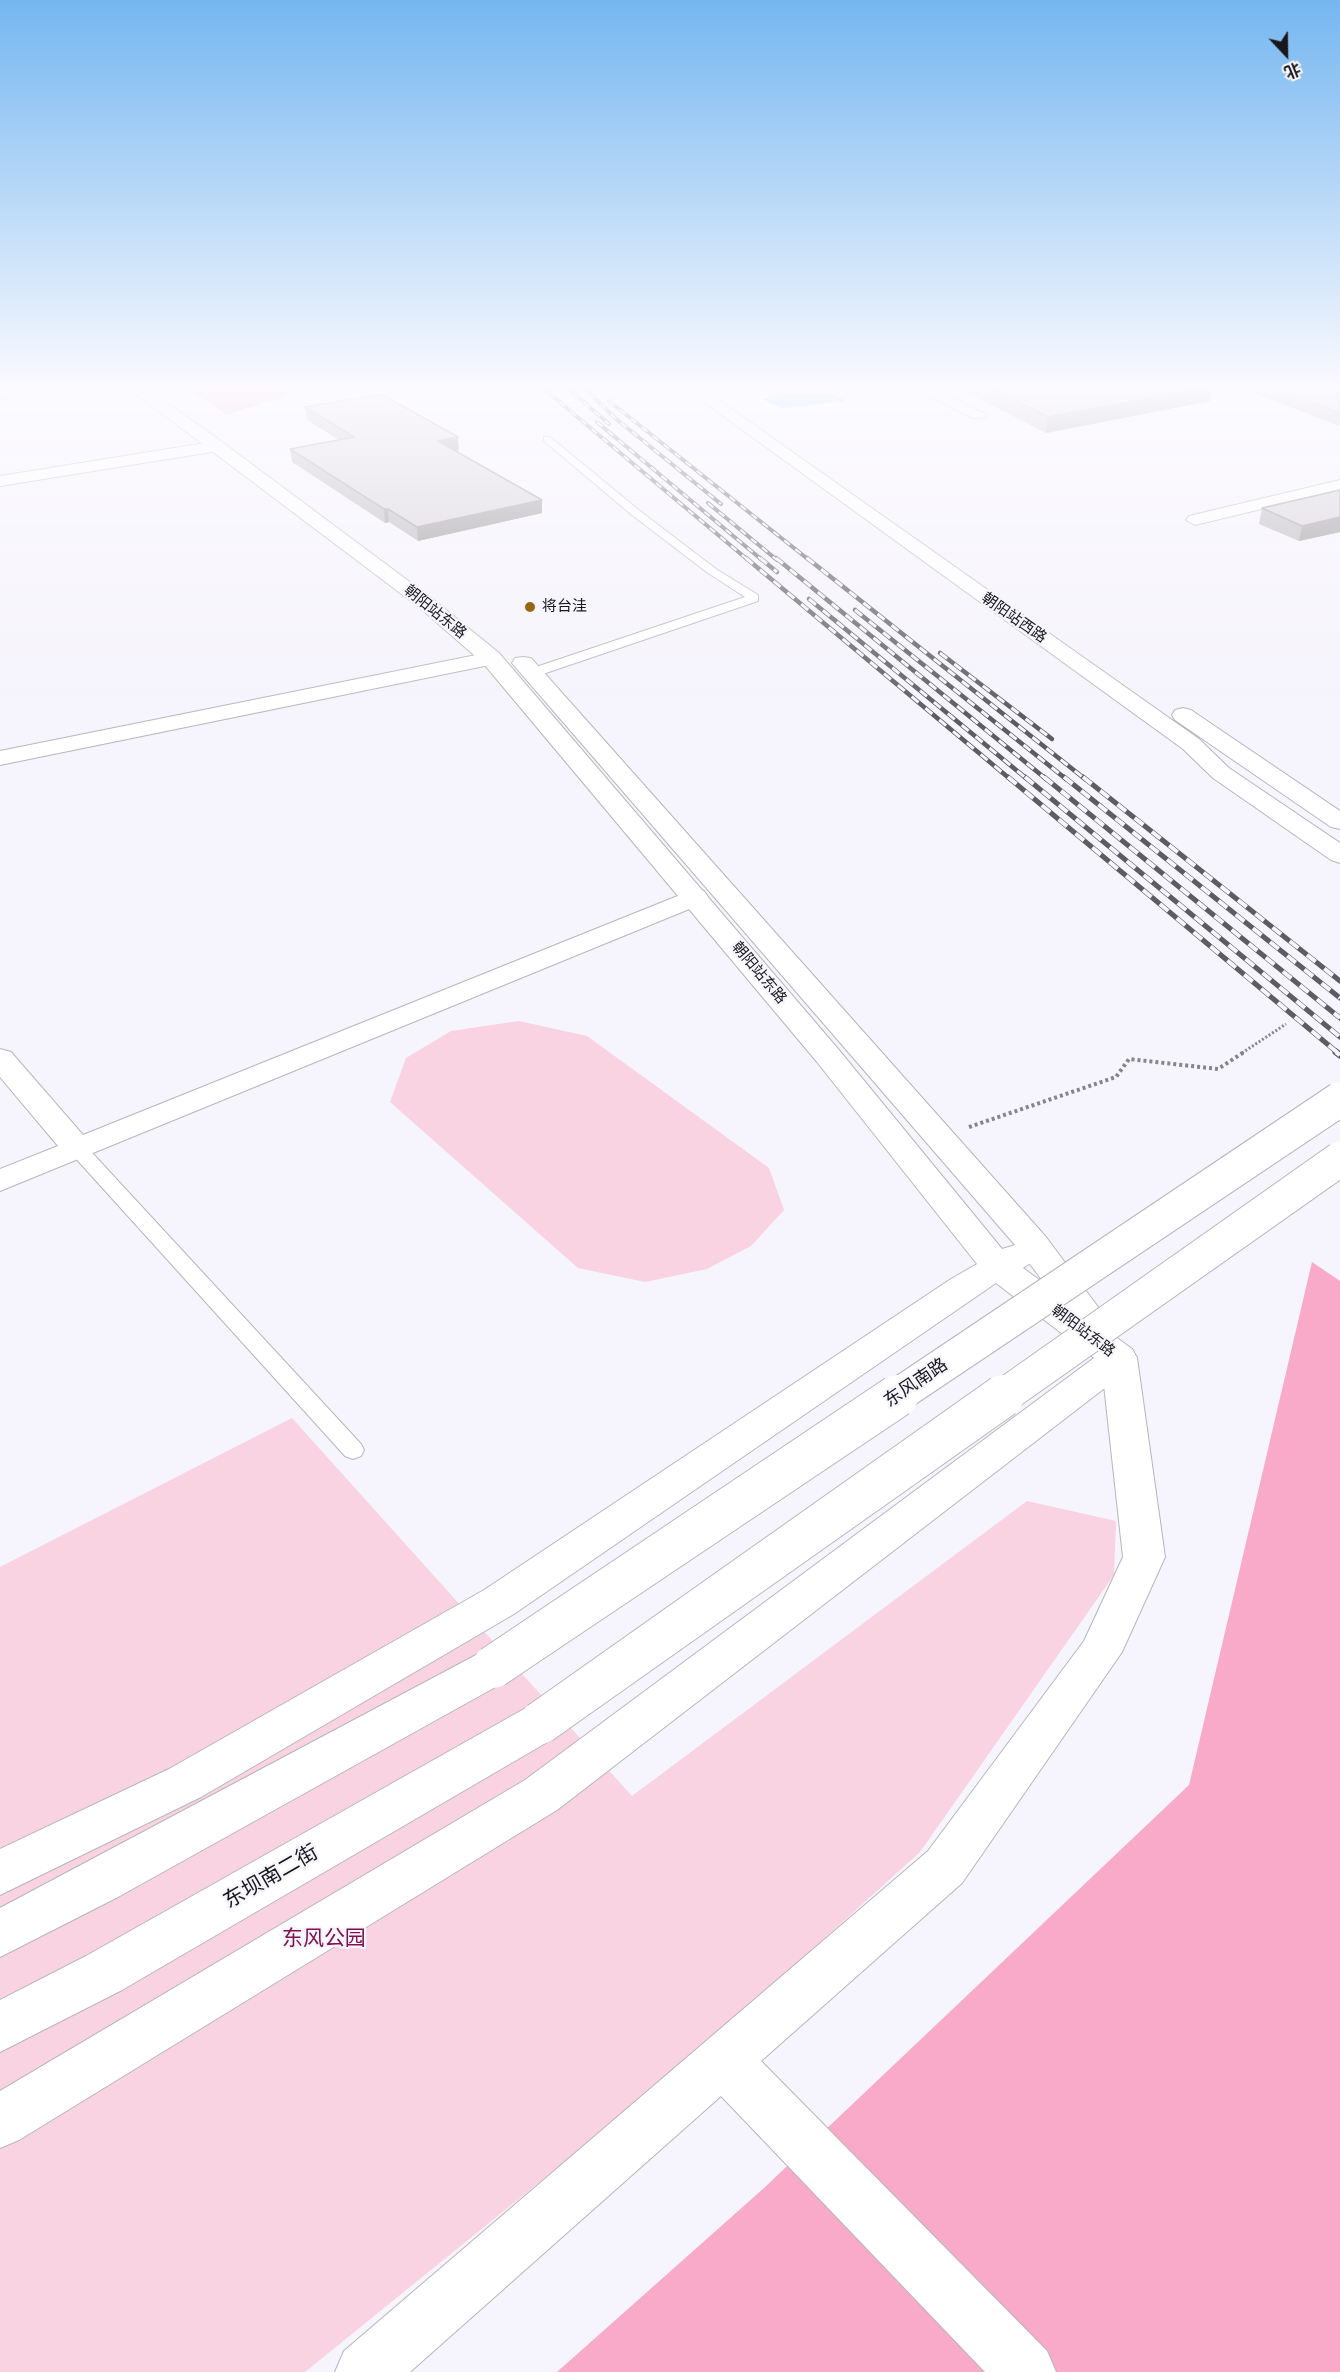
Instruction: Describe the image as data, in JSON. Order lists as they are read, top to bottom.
{
  "streets": {
    "main road": [
      "朝阳站东路",
      "朝阳站西路",
      "东风南路",
      "东坝南二街"
    ]
  },
  "parks": ["东风公园"],
  "places": ["将台洼"],
  "north": "bottom"
}
